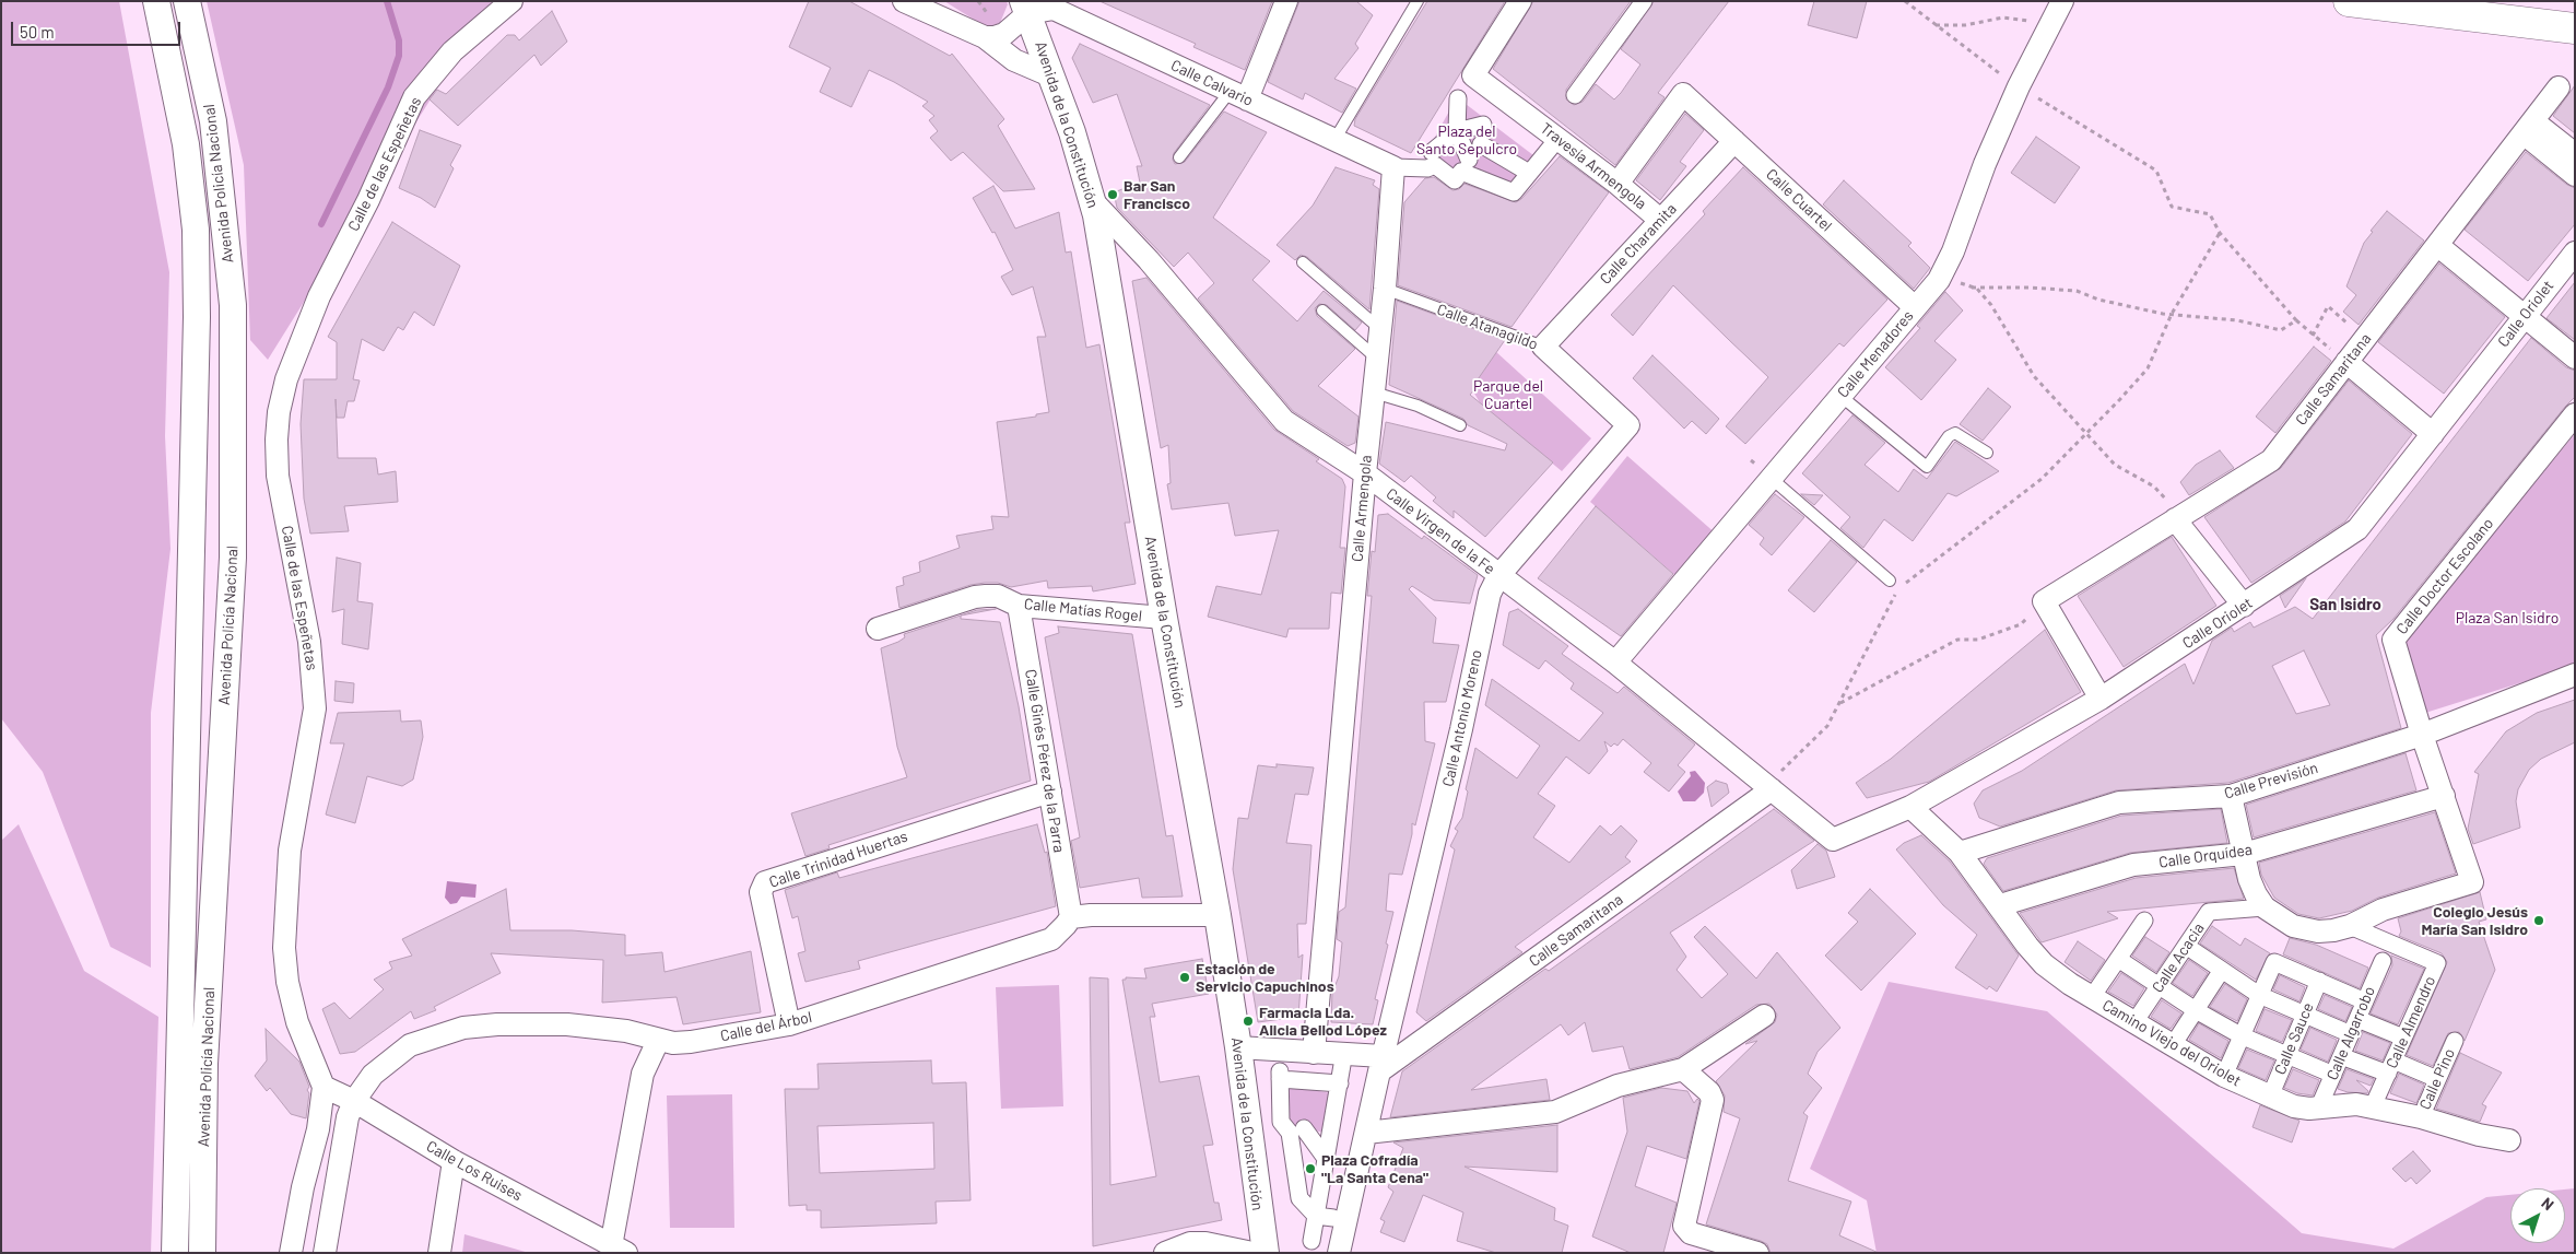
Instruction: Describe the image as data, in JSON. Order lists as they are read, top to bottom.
{
  "streets": {
    "street": [
      "Calle Calvario",
      "Avenida de la Constitución",
      "Calle de las Espeñetas",
      "Travesía Armengola",
      "Avenida Policía Nacional",
      "Calle Cuartel",
      "Calle Charamita",
      "Calle Oriolet",
      "Calle Atanagildo",
      "Calle Menadores",
      "Calle Samaritana",
      "Calle Armengola",
      "Calle Virgen de la Fe",
      "Calle Doctor Escolano",
      "Calle Matías Rogel",
      "Calle Antonio Moreno",
      "Calle Ginés Pérez de la Parra",
      "Calle Previsión",
      "Calle Orquídea",
      "Calle Trinidad Huertas",
      "Calle Acacia",
      "Calle Almendro",
      "Calle del Árbol",
      "Calle Algarrobo",
      "Calle Sauce",
      "Camino Viejo del Oriolet",
      "Calle Pino",
      "Calle Los Ruises"
    ]
  },
  "crossings": [
    ["Calle Calvario", "Avenida de la Constitución"],
    ["Calle Calvario", "Calle Armengola"],
    ["Avenida de la Constitución", "Calle Virgen de la Fe"],
    ["Avenida de la Constitución", "Calle Matías Rogel"],
    ["Calle de las Espeñetas", "Calle Los Ruises"],
    ["Travesía Armengola", "Calle Cuartel"],
    ["Travesía Armengola", "Calle Charamita"],
    ["Calle Cuartel", "Calle Charamita"],
    ["Calle Cuartel", "Calle Menadores"],
    ["Calle Charamita", "Calle Atanagildo"],
    ["Calle Oriolet", "Calle Samaritana"],
    ["Calle Oriolet", "Calle Virgen de la Fe"],
    ["Calle Oriolet", "Camino Viejo del Oriolet"],
    ["Calle Atanagildo", "Calle Armengola"],
    ["Calle Atanagildo", "Calle Antonio Moreno"],
    ["Calle Menadores", "Calle Virgen de la Fe"],
    ["Calle Samaritana", "Calle Virgen de la Fe"],
    ["Calle Samaritana", "Calle Antonio Moreno"],
    ["Calle Armengola", "Calle Virgen de la Fe"],
    ["Calle Virgen de la Fe", "Calle Antonio Moreno"],
    ["Calle Doctor Escolano", "Calle Previsión"],
    ["Calle Doctor Escolano", "Calle Orquídea"],
    ["Calle Doctor Escolano", "Calle Almendro"],
    ["Calle Matías Rogel", "Calle Ginés Pérez de la Parra"],
    ["Calle Ginés Pérez de la Parra", "Calle Trinidad Huertas"],
    ["Calle Ginés Pérez de la Parra", "Calle del Árbol"],
    ["Calle Previsión", "Camino Viejo del Oriolet"],
    ["Calle Orquídea", "Camino Viejo del Oriolet"],
    ["Calle Trinidad Huertas", "Calle del Árbol"],
    ["Calle Acacia", "Camino Viejo del Oriolet"],
    ["Calle Almendro", "Camino Viejo del Oriolet"],
    ["Calle del Árbol", "Calle Los Ruises"],
    ["Calle Algarrobo", "Camino Viejo del Oriolet"],
    ["Calle Sauce", "Camino Viejo del Oriolet"],
    ["Camino Viejo del Oriolet", "Calle Pino"]
  ],
  "districts": ["San Isidro"],
  "parks": ["Plaza del Santo Sepulcro", "Parque del Cuartel", "Plaza San Isidro"],
  "places": [
    "Bar San Francisco",
    "Colegio Jesús María San Isidro",
    "Estación de Servicio Capuchinos",
    "Farmacia Lda. Alicia Bellod López",
    "Plaza Cofradía \"La Santa Cena\""
  ],
  "scale_bar": "50 m",
  "north": "top right"
}
